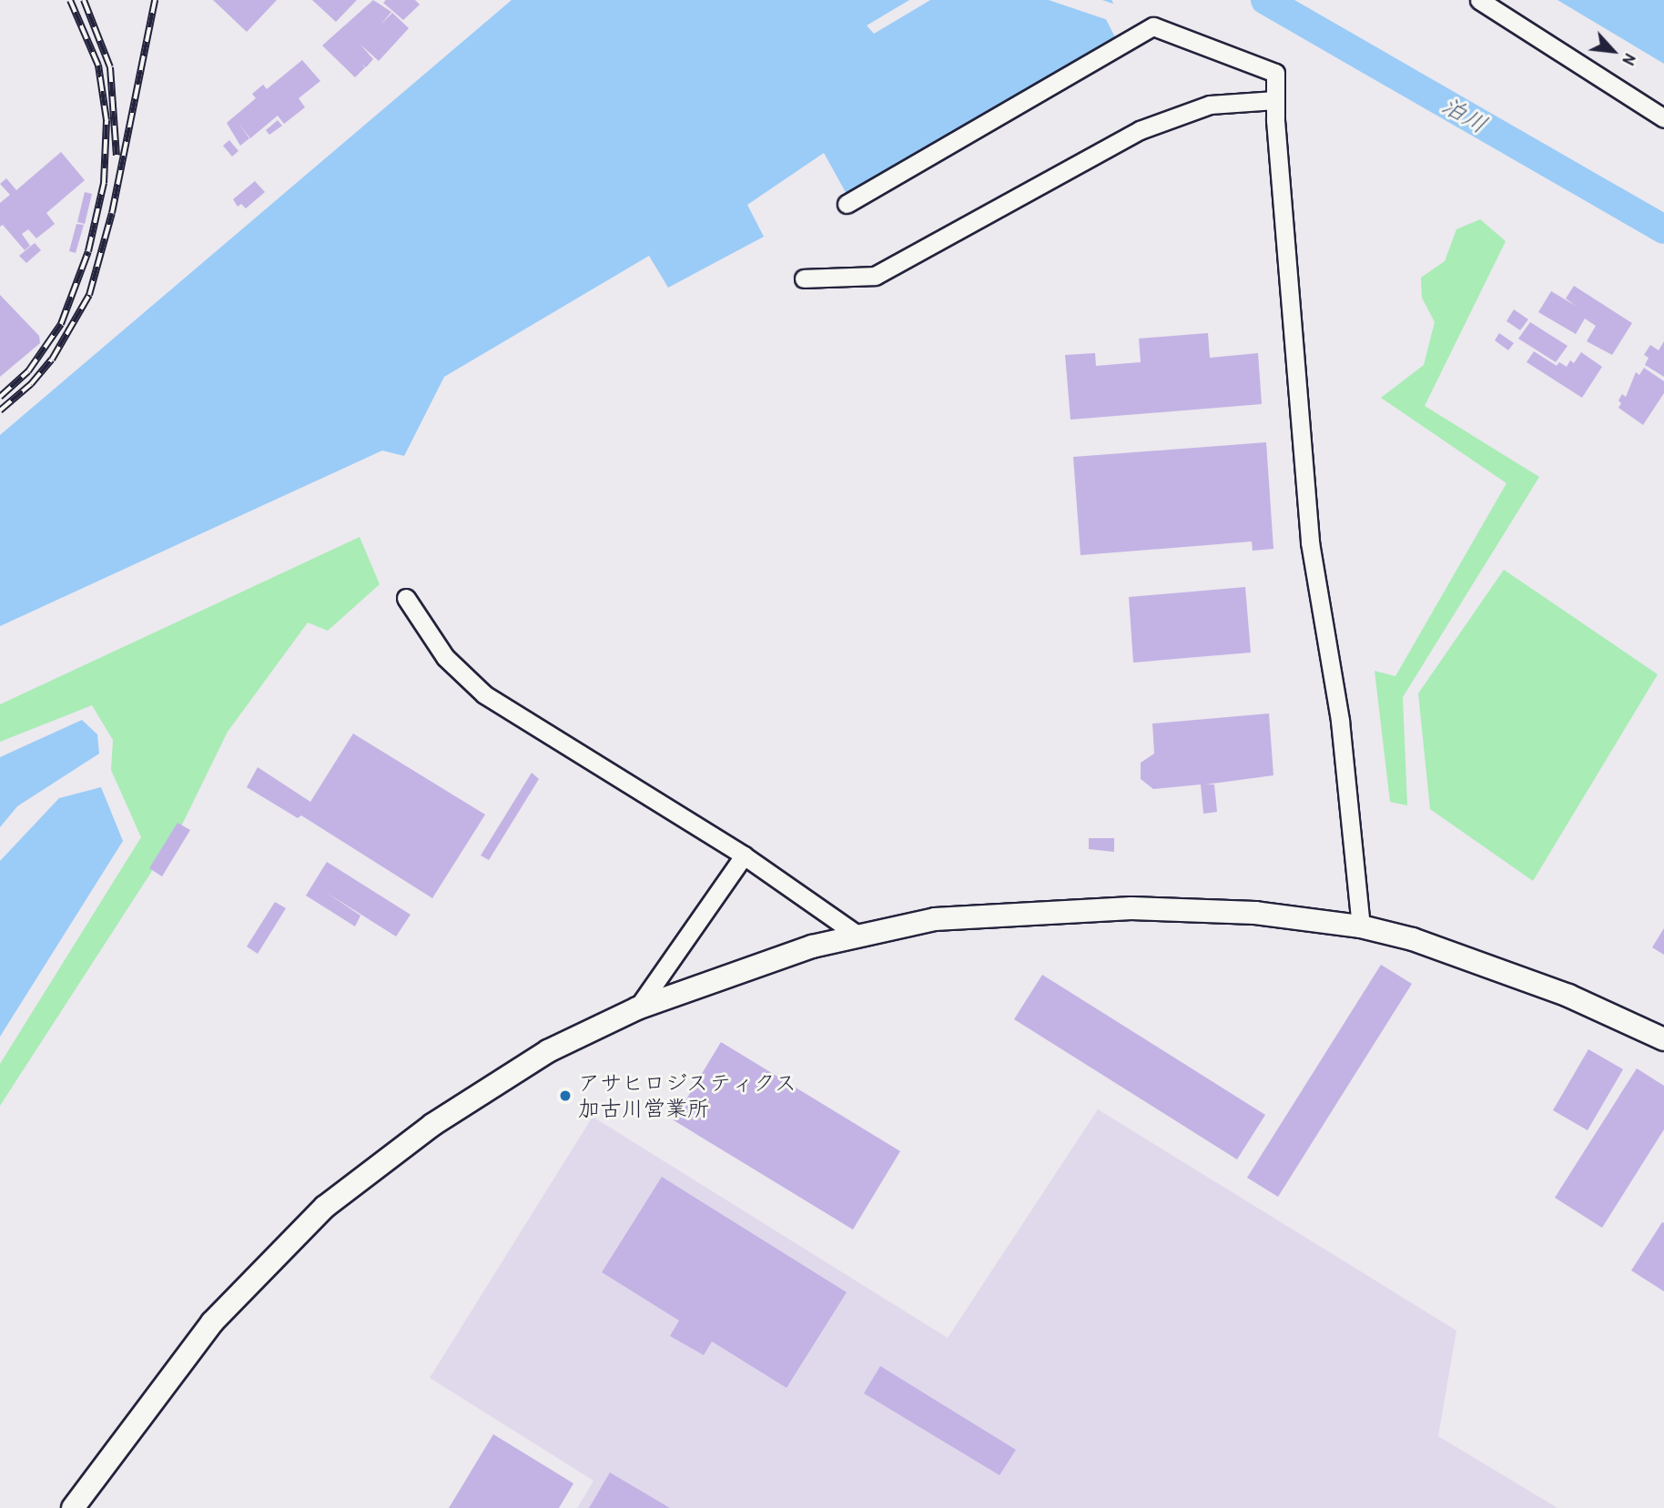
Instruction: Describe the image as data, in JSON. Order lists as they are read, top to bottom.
{
  "water": ["泊川"],
  "places": ["アサヒロジスティクス 加古川営業所"],
  "north": "bottom right"
}
